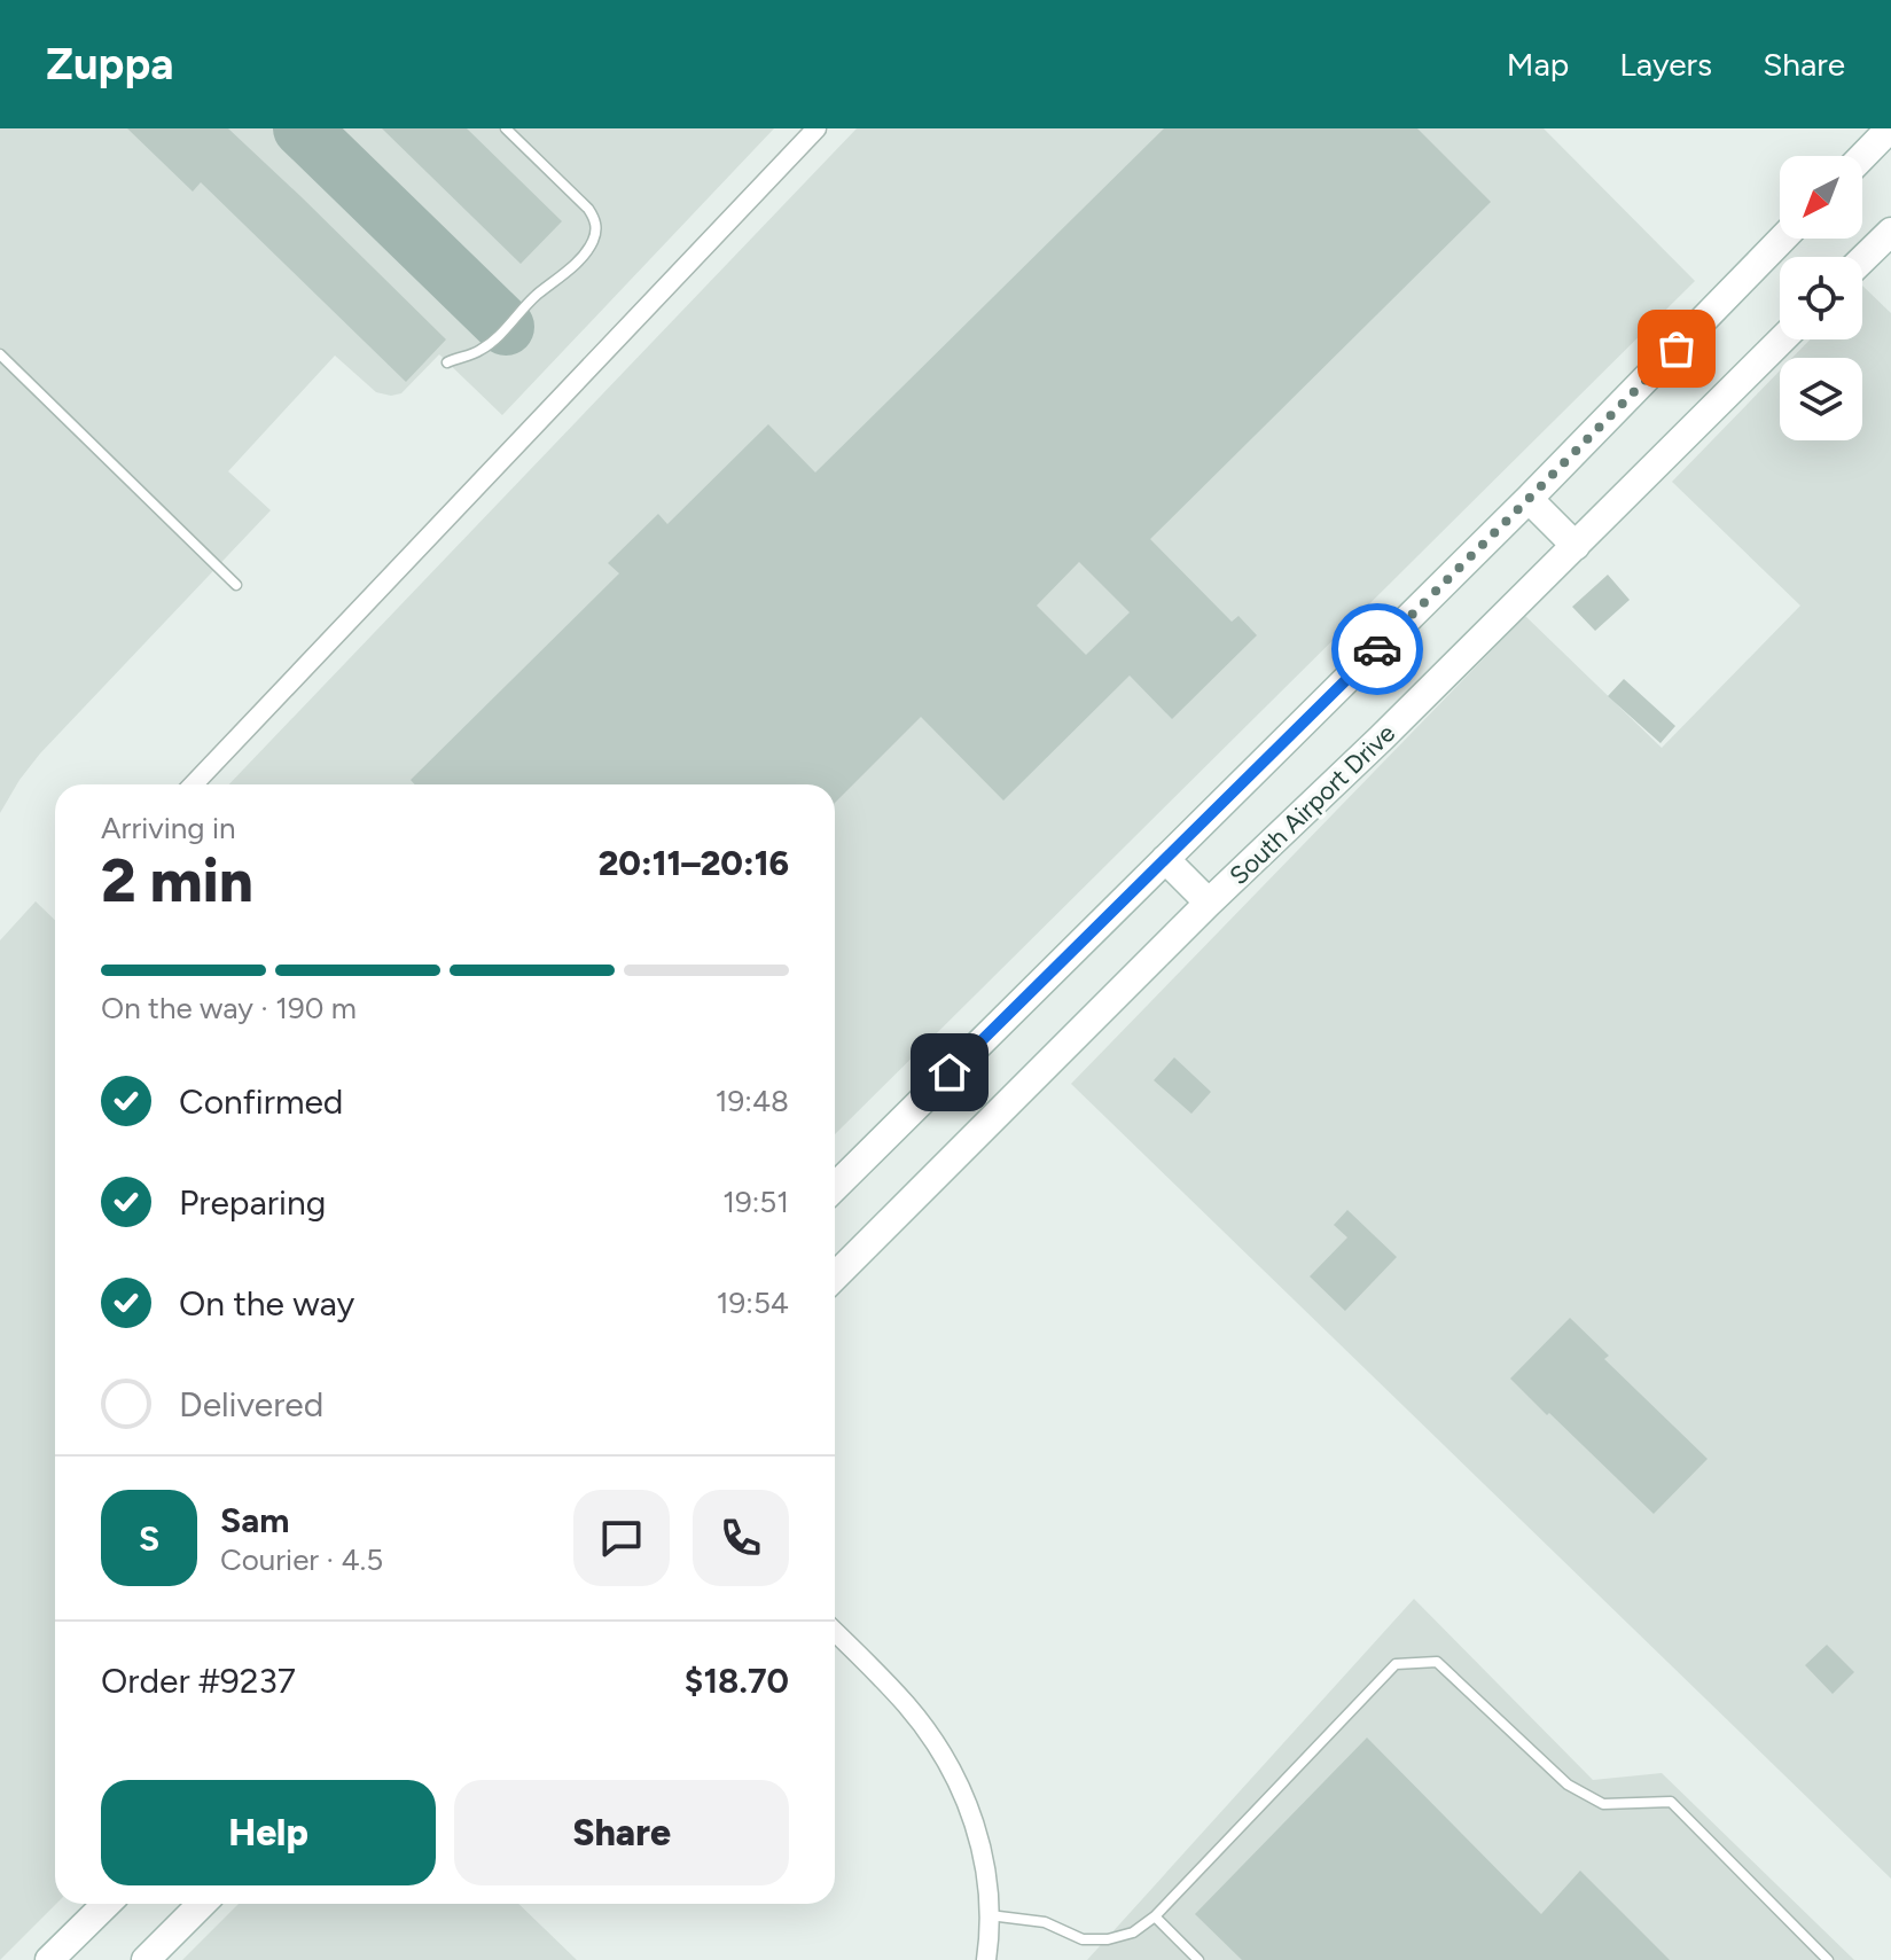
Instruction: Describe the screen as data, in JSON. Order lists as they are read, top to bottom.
{
  "streets": {
    "main road": ["South Airport Drive"]
  },
  "north": "bottom left",
  "page": {
    "header": "Zuppa",
    "nav": ["Map", "Layers", "Share"],
    "heading": ["2 min", "Arriving in", "20:11–20:16"],
    "panel": [
      "Sam",
      "Courier · 4.5",
      "Order #9237",
      "$18.70"
    ],
    "bar": "On the way · 190 m",
    "list": [
      ["Confirmed", "19:48"],
      ["Preparing", "19:51"],
      ["On the way", "19:54"],
      "Delivered"
    ],
    "round": "S",
    "buttons": ["Help", "Share"]
  }
}
